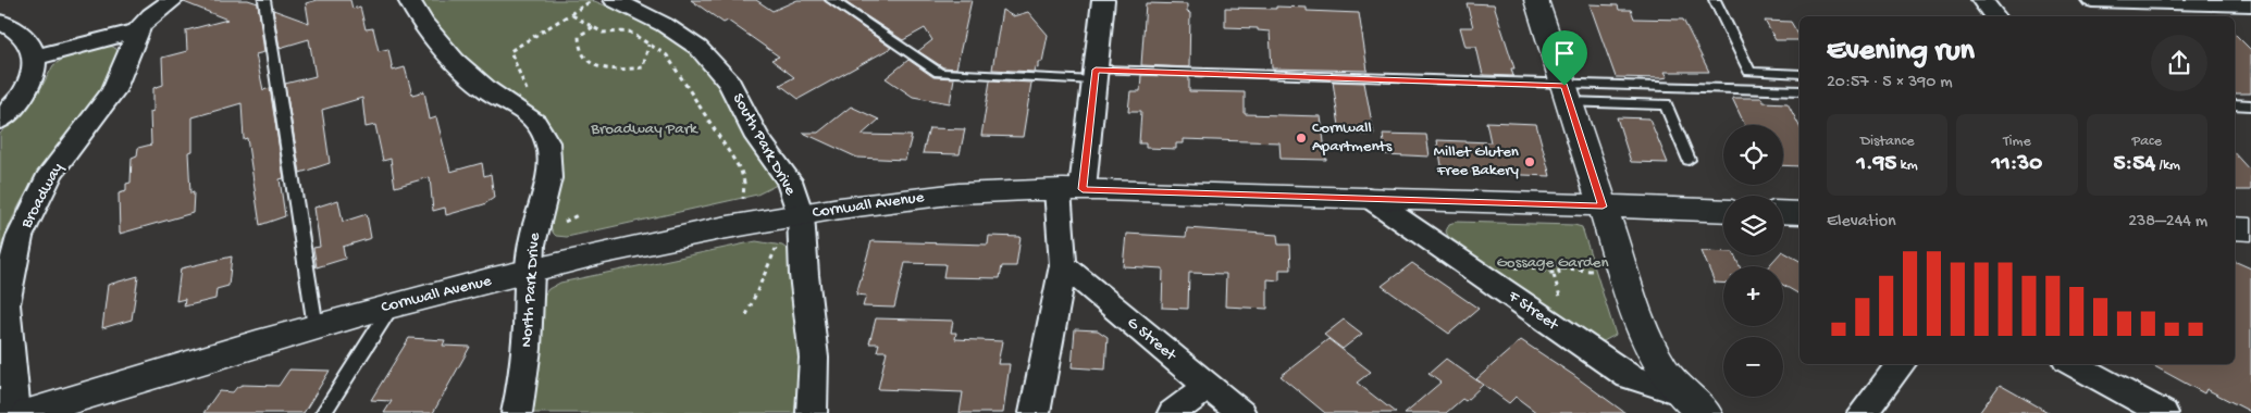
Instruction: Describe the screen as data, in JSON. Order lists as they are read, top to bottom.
{
  "streets": {
    "main road": ["Cornwall Avenue"],
    "street": [
      "South Park Drive",
      "Broadway",
      "North Park Drive",
      "F Street",
      "G Street"
    ]
  },
  "crossings": [
    ["South Park Drive", "Cornwall Avenue"],
    ["Cornwall Avenue", "North Park Drive"],
    ["Cornwall Avenue", "F Street"]
  ],
  "parks": ["Broadway Park", "Gossage Garden"],
  "places": ["Cornwall Apartments", "Millet Gluten Free Bakery"],
  "page": {
    "heading": ["Evening run", "20:57 · 5 × 390 m"],
    "stats": [
      ["Distance", "1.95 km"],
      ["Time", "11:30"],
      ["Pace", "5:54 /km"]
    ],
    "map_buttons": ["+", "−"],
    "chart": ["Elevation", "238–244 m"]
  }
}
